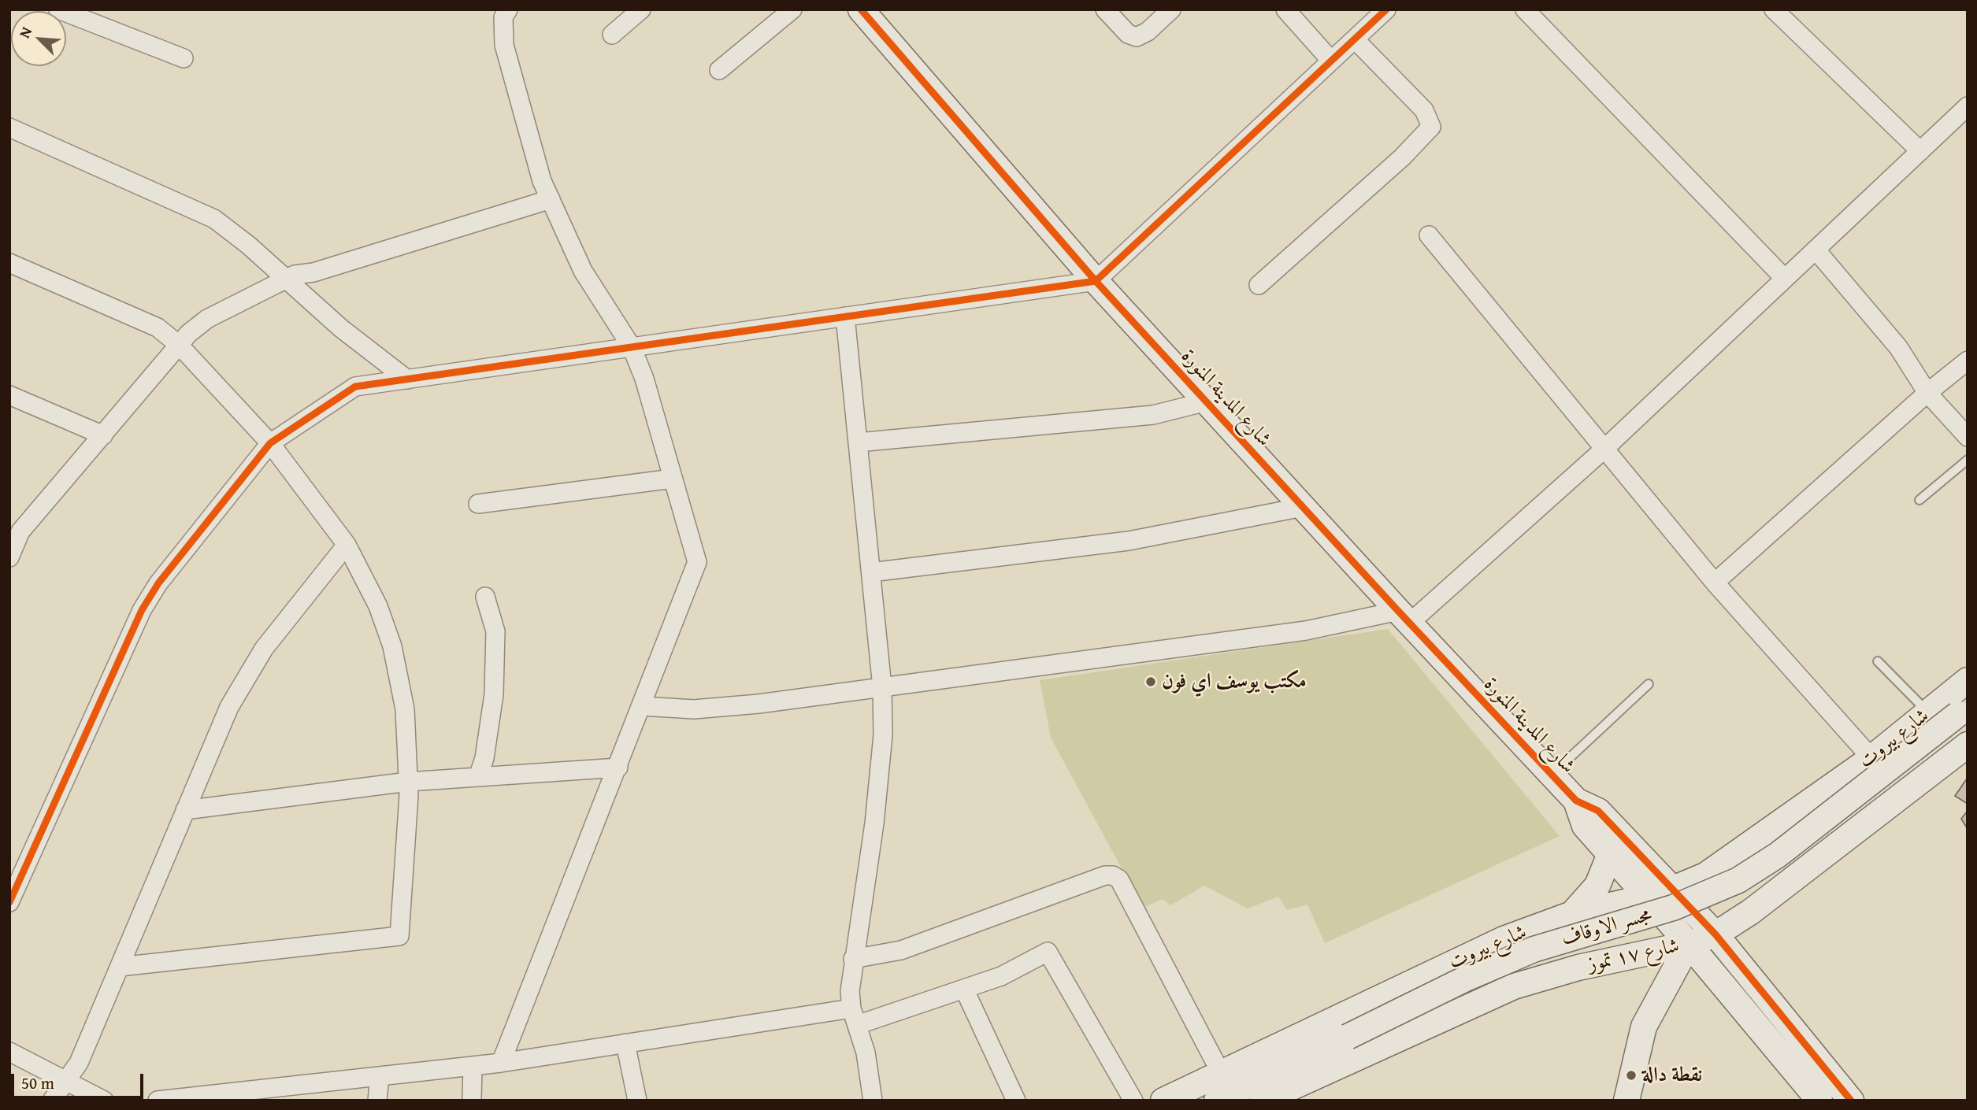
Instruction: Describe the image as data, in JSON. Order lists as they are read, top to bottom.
{
  "streets": {
    "street": [
      "شارع المدينة المنورة",
      "شارع بيروت",
      "مجسر الاوقاف",
      "شارع ١٧ تموز"
    ]
  },
  "places": ["مكتب يوسف اي فون", "نقطة دالة"],
  "scale_bar": "50 m",
  "north": "top left"
}
